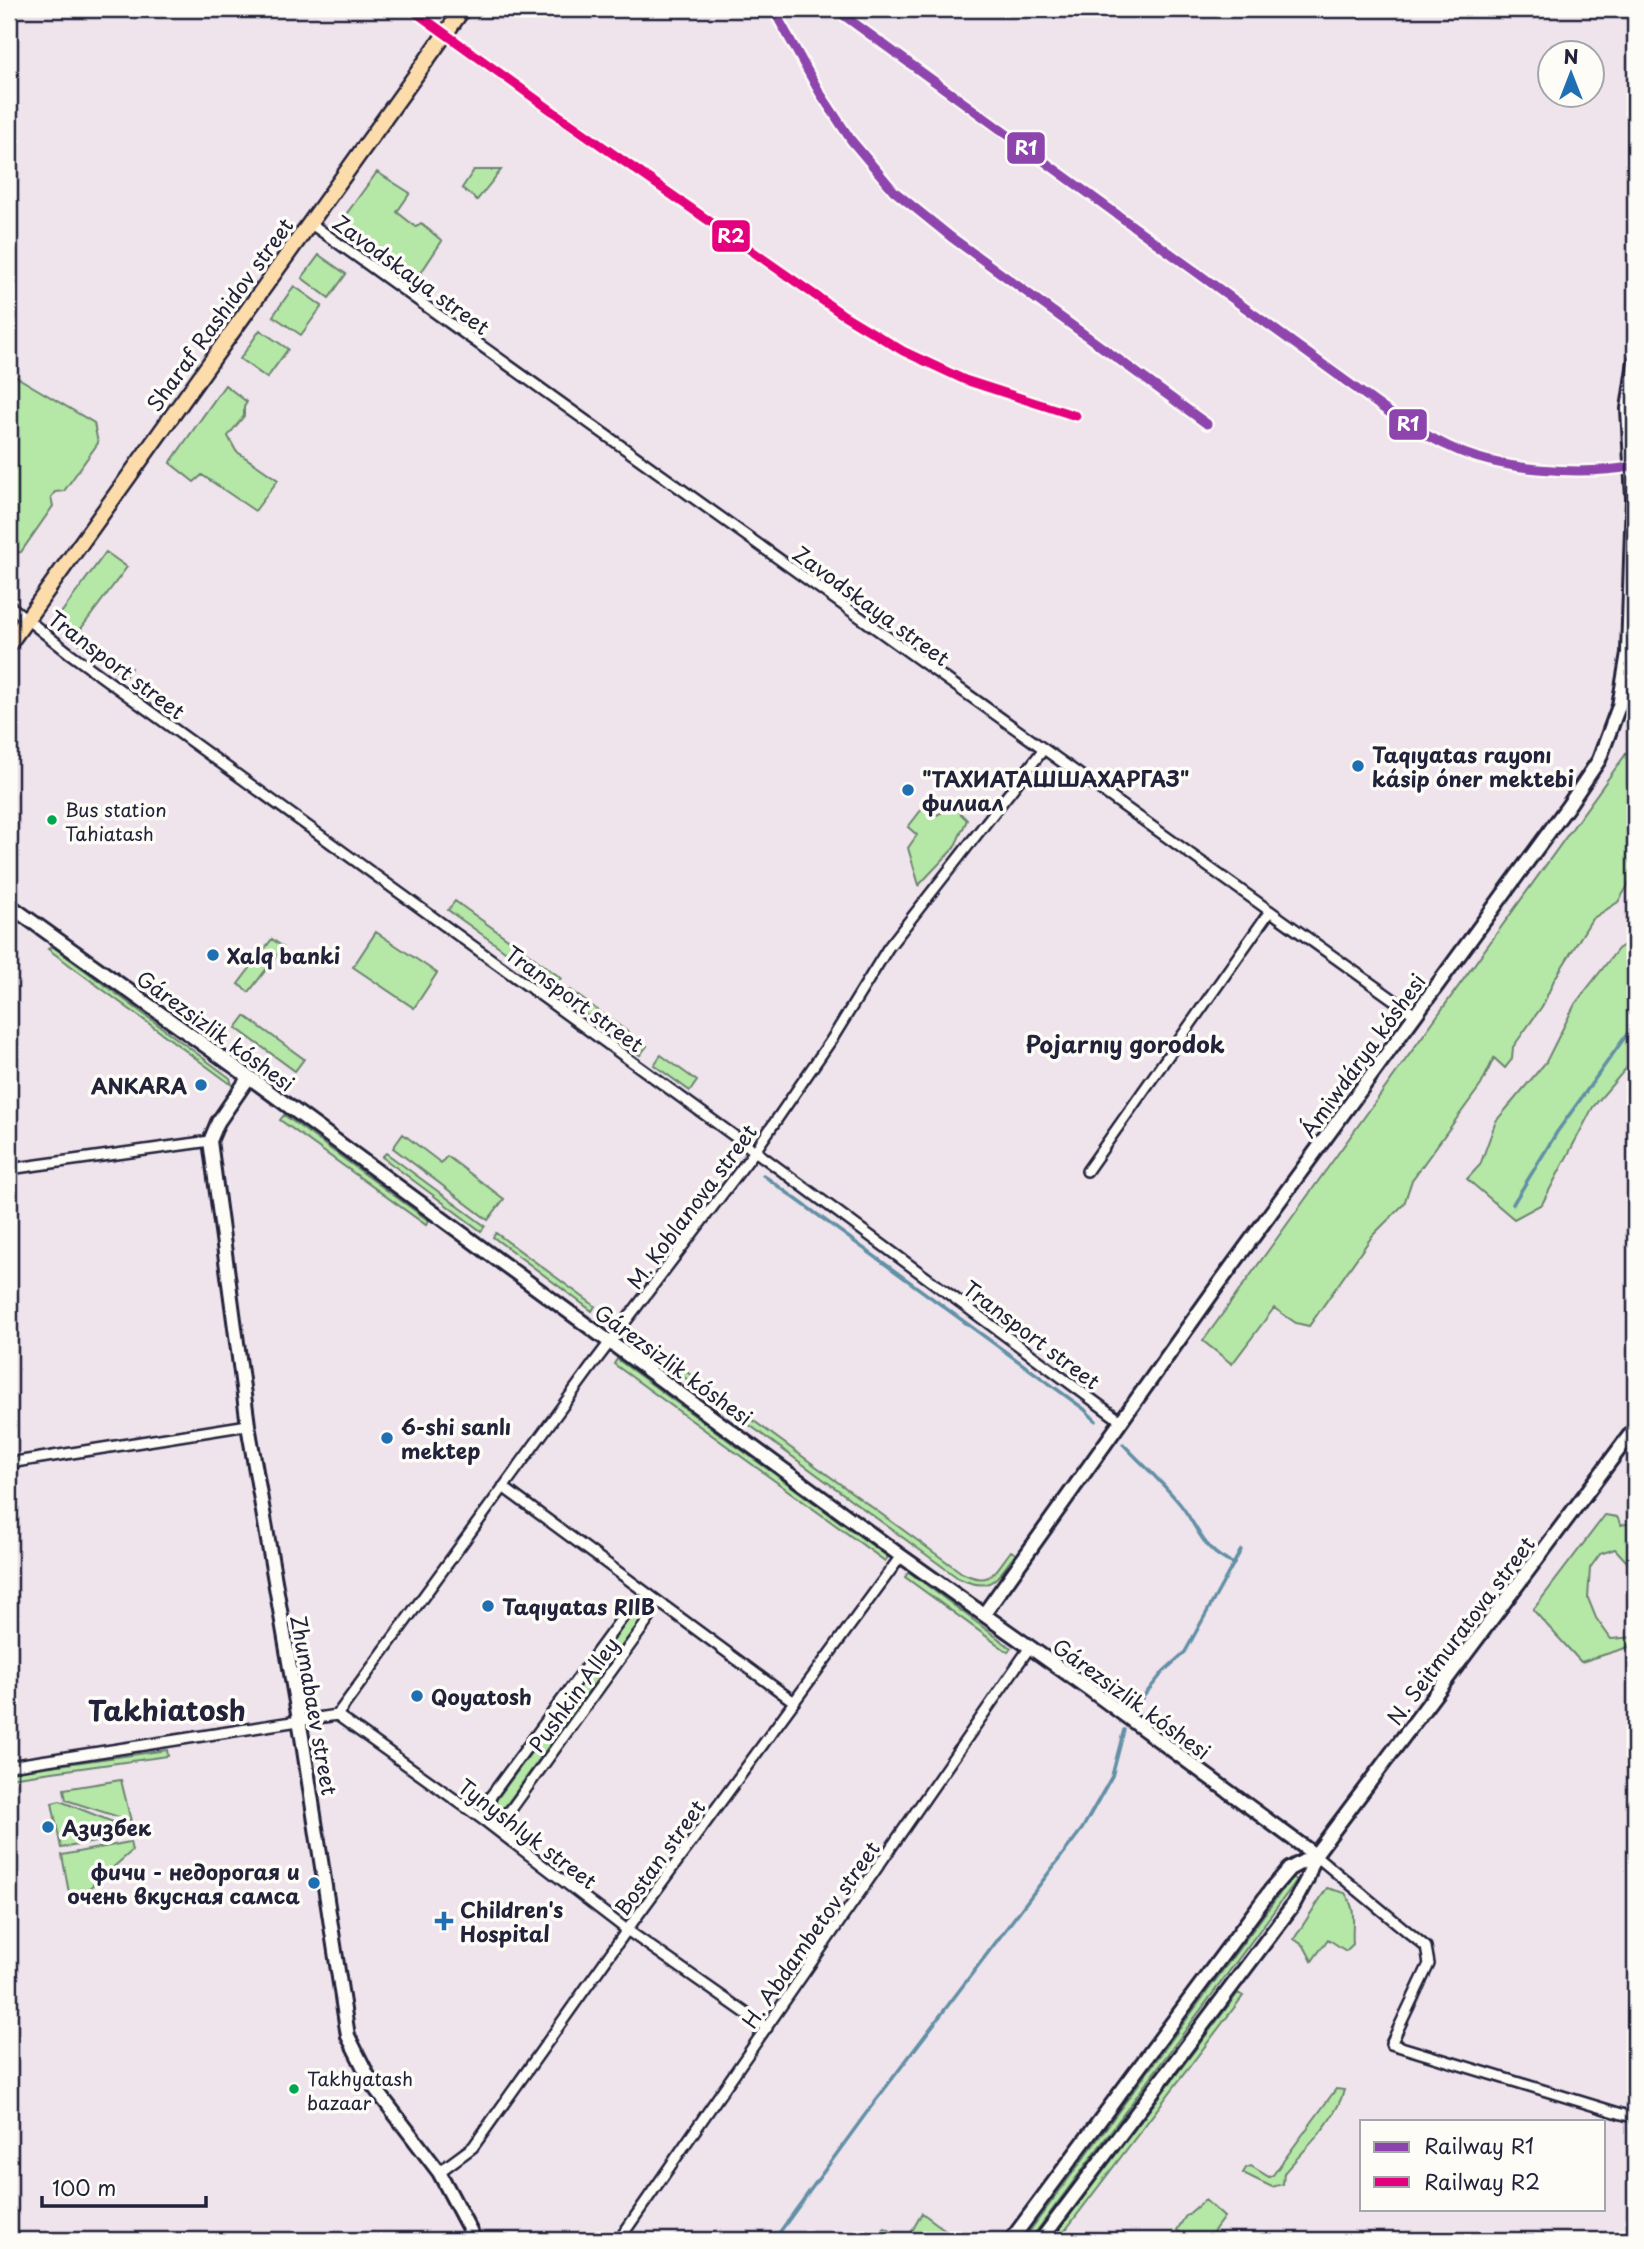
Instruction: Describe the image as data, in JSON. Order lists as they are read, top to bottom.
{
  "streets": {
    "main road": ["Sharaf Rashidov street"],
    "street": [
      "Zavodskaya street",
      "Transport street",
      "Gárezsizlik kóshesi",
      "Ámiwdárya kóshesi",
      "M. Koblanova street",
      "N. Seitmuratova street",
      "Pushkin Alley",
      "Zhumabaev street",
      "Tynyshlyk street",
      "Bostan street",
      "H. Abdambetov street"
    ]
  },
  "crossings": [
    ["Zavodskaya street", "Sharaf Rashidov street"],
    ["Zavodskaya street", "Ámiwdárya kóshesi"],
    ["Zavodskaya street", "M. Koblanova street"],
    ["Sharaf Rashidov street", "Transport street"],
    ["Transport street", "Ámiwdárya kóshesi"],
    ["Transport street", "M. Koblanova street"],
    ["Gárezsizlik kóshesi", "Ámiwdárya kóshesi"],
    ["Gárezsizlik kóshesi", "M. Koblanova street"],
    ["Gárezsizlik kóshesi", "N. Seitmuratova street"],
    ["Gárezsizlik kóshesi", "Bostan street"],
    ["Gárezsizlik kóshesi", "H. Abdambetov street"],
    ["M. Koblanova street", "Tynyshlyk street"],
    ["Pushkin Alley", "Tynyshlyk street"],
    ["Zhumabaev street", "Bostan street"],
    ["Tynyshlyk street", "Bostan street"],
    ["Tynyshlyk street", "H. Abdambetov street"]
  ],
  "districts": ["Pojarnıy gorodok", "Takhiatosh"],
  "places": {
    "other": [
      "Taqıyatas rayonı kásip óner mektebi",
      "\"ТАХИАТАШШАХАРГАЗ\" филиал",
      "Bus station Tahiatash",
      "Xalq banki",
      "ANKARA",
      "6-shi sanlı mektep",
      "Taqıyatas RIIB",
      "Qoyatosh",
      "Азизбек",
      "фичи - недорогая и очень вкусная самса",
      "Takhyatash bazaar"
    ],
    "health": ["Children's Hospital"]
  },
  "lines": ["rail line R1", "rail line R2"],
  "legend": ["Railway R1", "Railway R2"],
  "scale_bar": "100 m",
  "north": "top"
}
